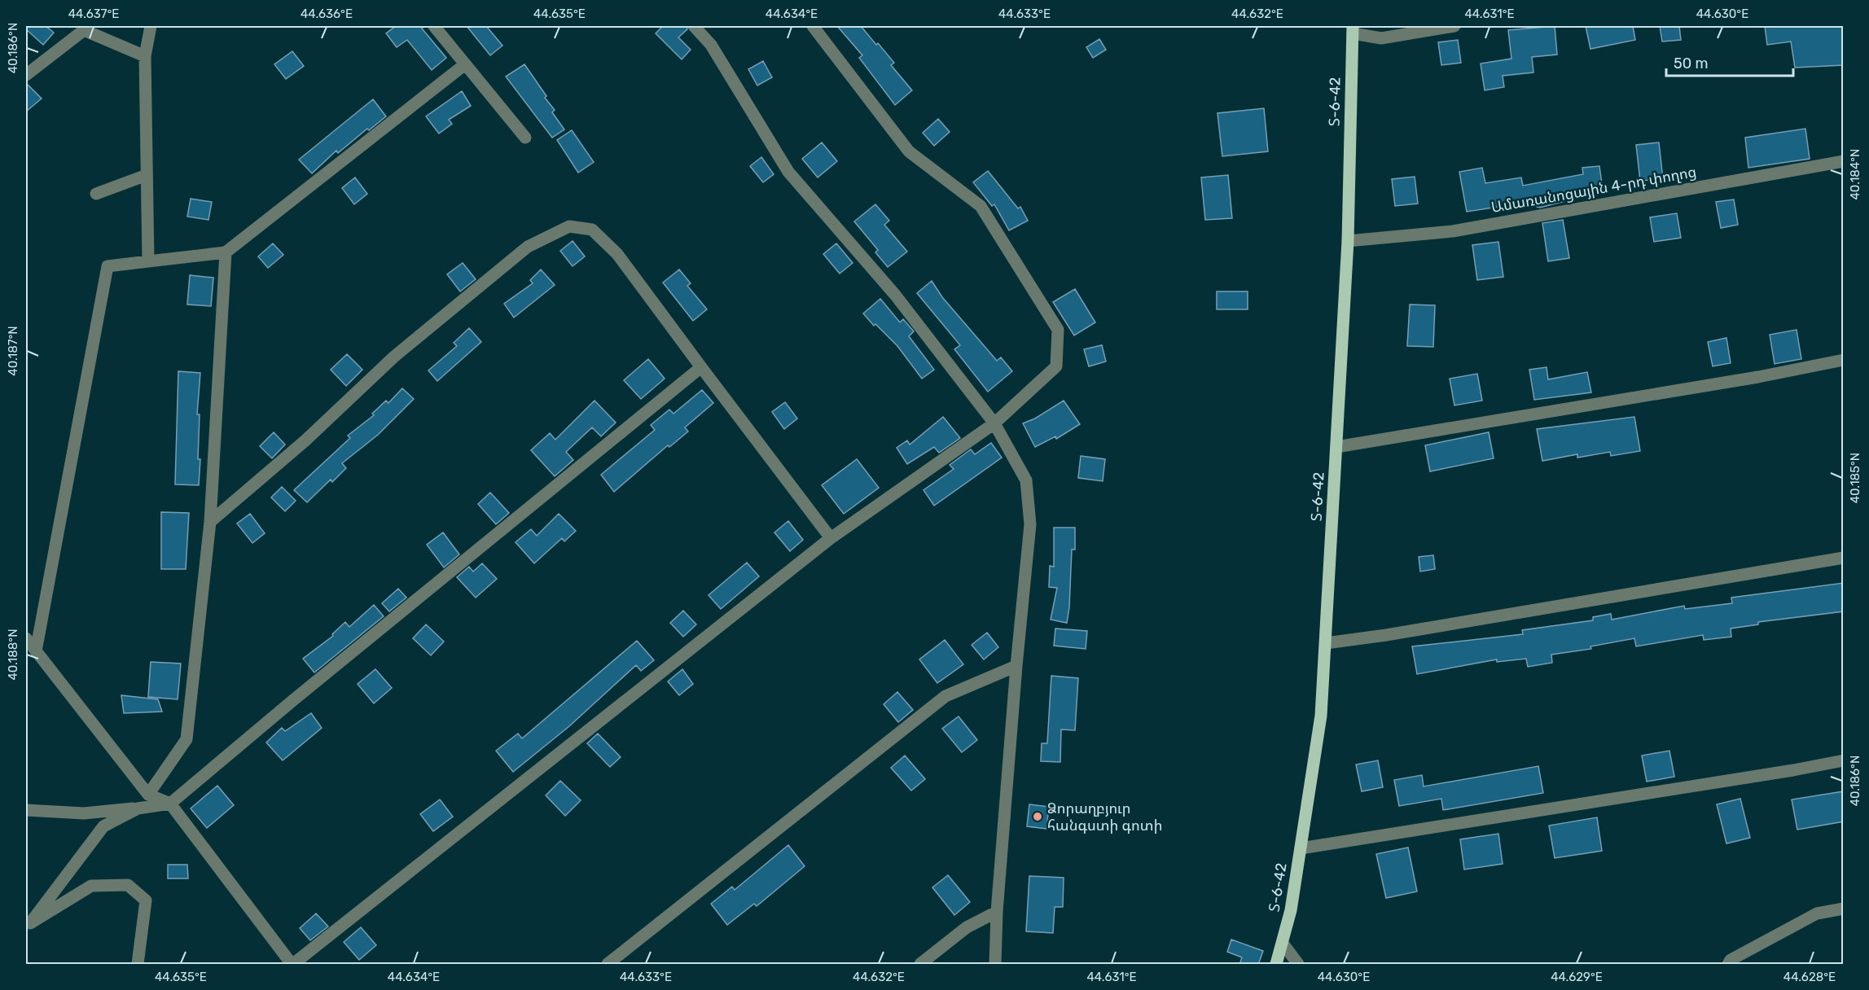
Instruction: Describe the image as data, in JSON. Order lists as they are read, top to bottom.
{
  "streets": {
    "main road": ["Տ-6-42"],
    "street": ["Ամառանոցային 4-րդ փողոց"]
  },
  "crossings": [
    ["Տ-6-42", "Ամառանոցային 4-րդ փողոց"]
  ],
  "places": ["Ձորաղբյուր հանգստի գոտի"],
  "scale_bar": "50 m",
  "coordinates": [
    "44.637°E",
    "44.636°E",
    "44.635°E",
    "44.634°E",
    "44.633°E",
    "44.632°E",
    "44.631°E",
    "44.630°E",
    "40.186°N",
    "40.184°N",
    "40.187°N",
    "40.185°N",
    "40.188°N",
    "44.629°E",
    "44.628°E"
  ]
}
